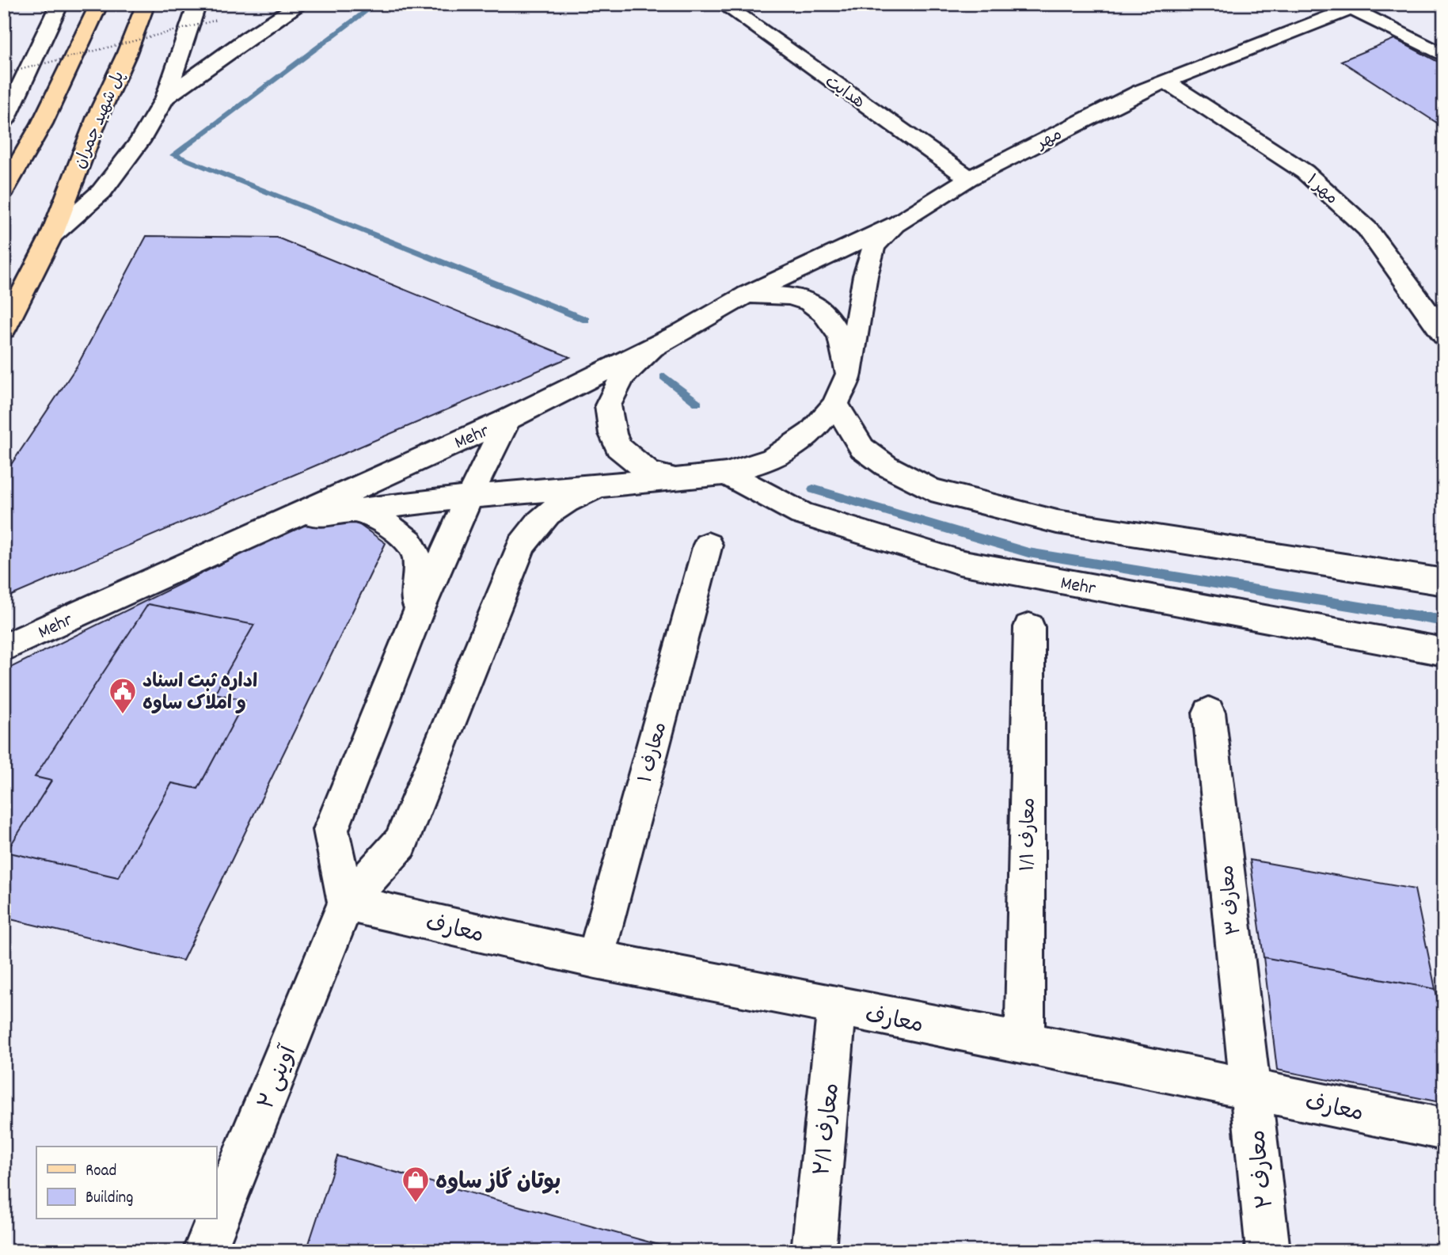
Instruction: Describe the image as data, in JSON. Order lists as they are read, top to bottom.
{
  "streets": {
    "main road": ["پل شهید چمران"],
    "street": [
      "هدایت",
      "مهر",
      "مهر ۱",
      "Mehr",
      "معارف ۱",
      "معارف ۱/۱",
      "معارف ۳",
      "معارف",
      "۲ آوینی",
      "معارف ۲/۱",
      "معارف ۲"
    ]
  },
  "crossings": [
    ["هدایت", "مهر"],
    ["مهر", "مهر ۱"],
    ["مهر", "Mehr"],
    ["معارف ۱", "معارف"],
    ["معارف ۱/۱", "معارف"],
    ["معارف ۳", "معارف"],
    ["معارف ۳", "معارف ۲"],
    ["معارف", "۲ آوینی"],
    ["معارف", "معارف ۲/۱"],
    ["معارف", "معارف ۲"]
  ],
  "places": {
    "public building": ["اداره ثبت اسناد و املاک ساوه"],
    "shop": ["بوتان گاز ساوه"]
  },
  "legend": ["Road", "Building"]
}
